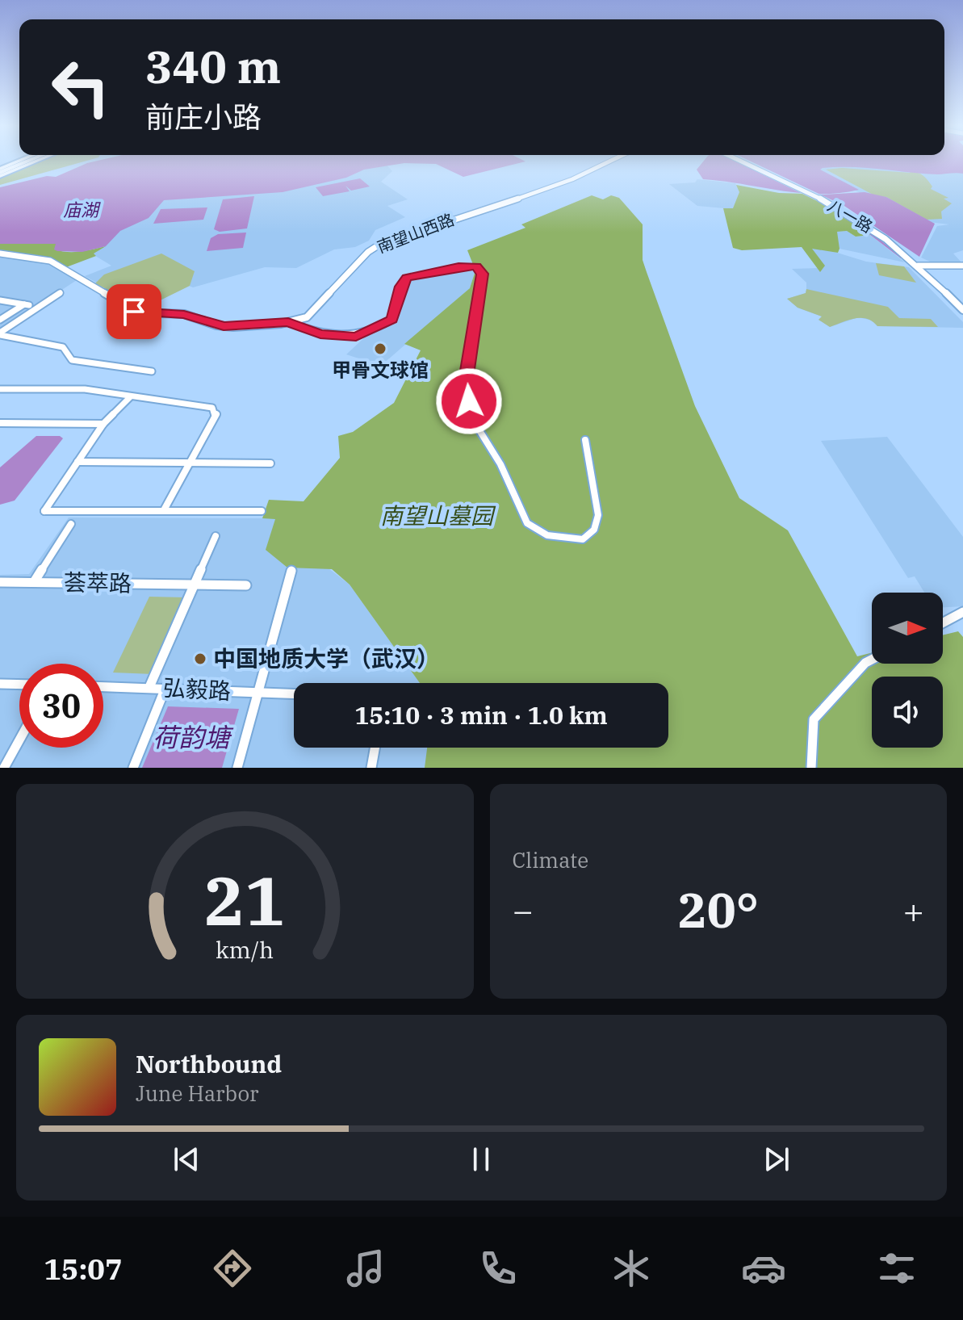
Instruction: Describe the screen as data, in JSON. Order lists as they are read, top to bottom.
{
  "streets": {
    "street": [
      "八一路",
      "南望山西路",
      "荟萃路",
      "弘毅路"
    ]
  },
  "water": ["庙湖", "荷韵塘"],
  "parks": ["南望山墓园"],
  "places": ["甲骨文球馆", "中国地质大学（武汉）"],
  "north": "right",
  "page": {
    "turn": ["340 m", "前庄小路"],
    "limit": "30",
    "trip": "15:10 · 3 min · 1.0 km",
    "tile": "Climate",
    "heat": ["−", "20°", "+"],
    "song": ["Northbound", "June Harbor"],
    "tabs": "15:07",
    "gauge": ["21", "km/h"]
  }
}
